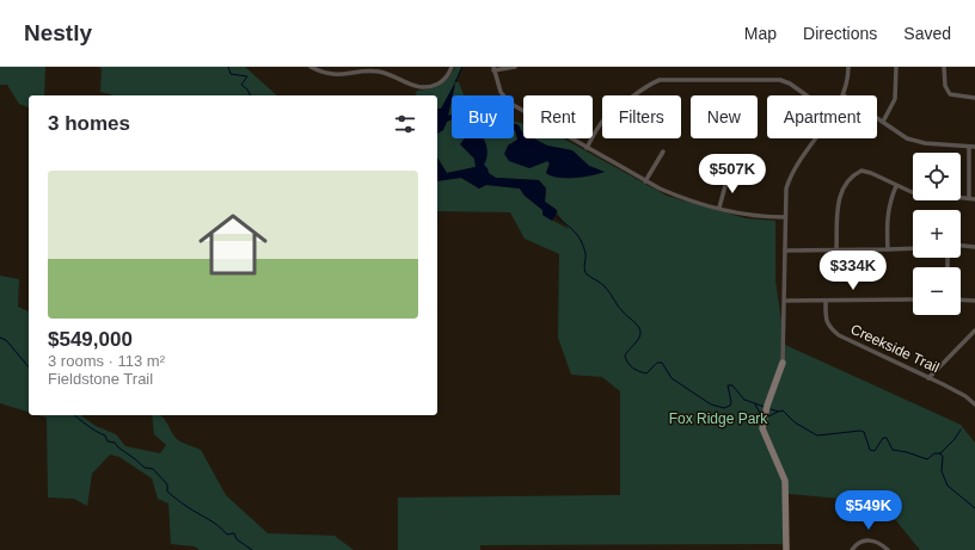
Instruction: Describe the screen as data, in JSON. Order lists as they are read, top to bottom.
{
  "streets": {
    "street": ["Creekside Trail"]
  },
  "parks": ["Fox Ridge Park"],
  "page": {
    "header": "Nestly",
    "nav": ["Map", "Directions", "Saved"],
    "chip": [
      "Buy",
      "Rent",
      "Filters",
      "New",
      "Apartment"
    ],
    "heading": "3 homes",
    "map_buttons": ["+", "−"],
    "list": [
      {
        "name": "$549,000",
        "note": "3 rooms · 113 m² · Fieldstone Trail"
      }
    ],
    "price": ["$507K", "$334K", "$549K"]
  }
}
